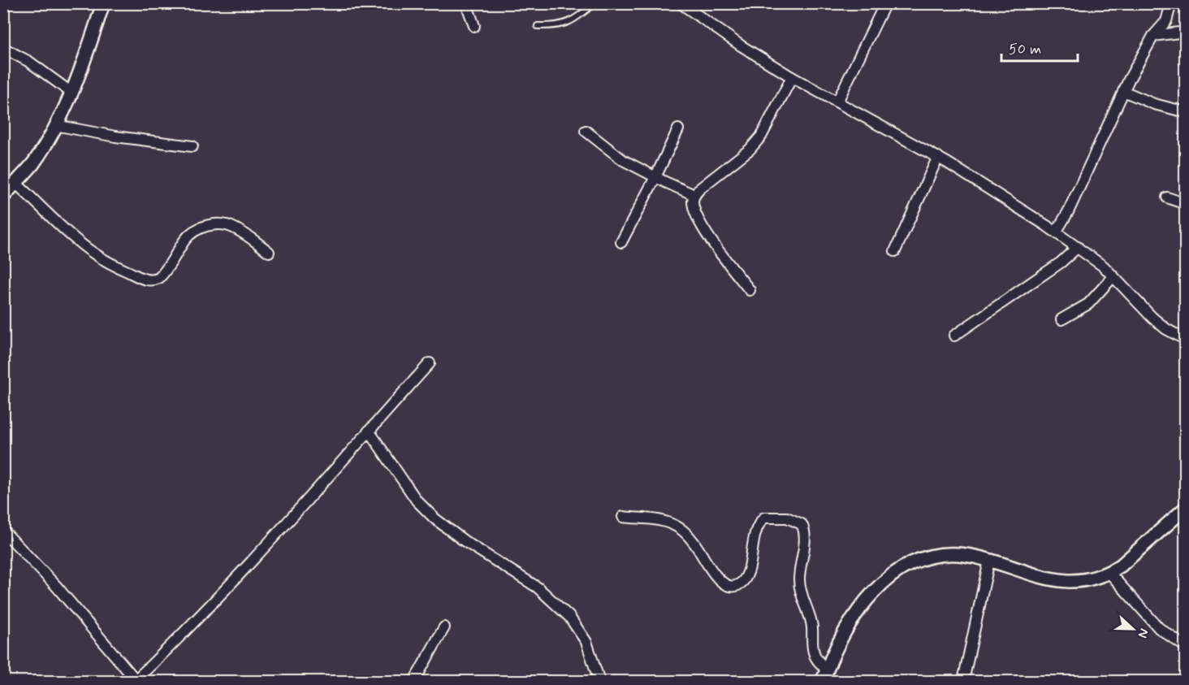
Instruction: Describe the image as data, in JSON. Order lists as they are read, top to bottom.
{
  "scale_bar": "50 m",
  "north": "right"
}
